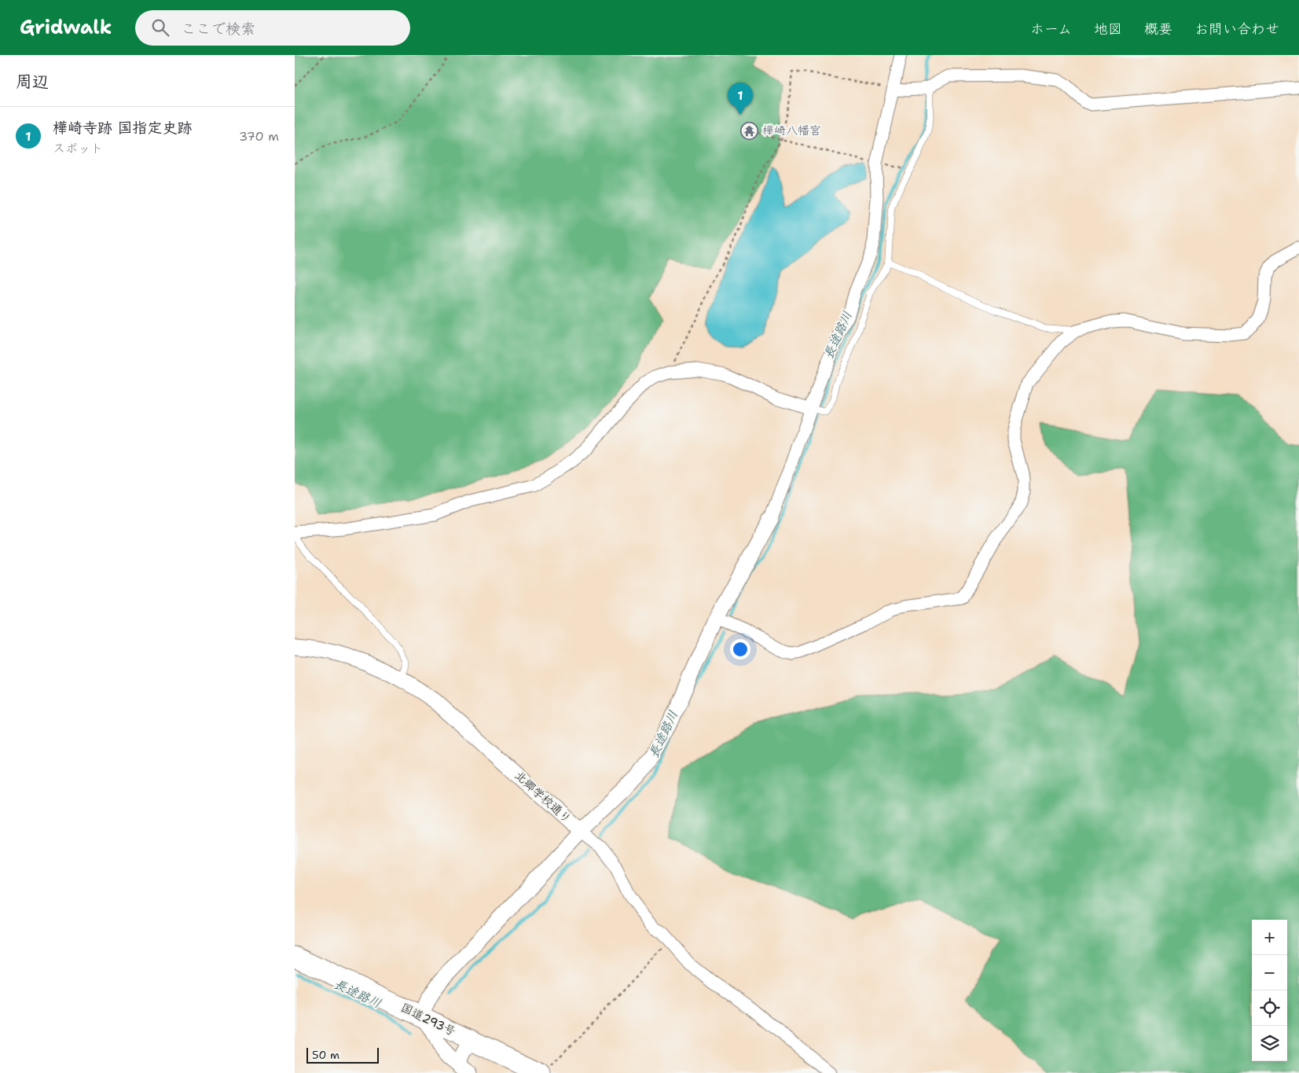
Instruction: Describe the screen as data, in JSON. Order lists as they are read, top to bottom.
{
  "streets": {
    "highway": ["国道293号"],
    "street": ["北郷学校通り"]
  },
  "crossings": [
    ["北郷学校通り", "国道293号"]
  ],
  "water": ["長途路川"],
  "places": {
    "temple": ["樺崎八幡宮"]
  },
  "scale_bar": "50 m",
  "page": {
    "header": "Gridwalk",
    "search": "ここで検索",
    "nav": [
      "ホーム",
      "地図",
      "概要",
      "お問い合わせ"
    ],
    "heading": "周辺",
    "pins": "1",
    "list": [
      {
        "mark": "1",
        "name": "樺崎寺跡 国指定史跡",
        "note": "スポット",
        "value": "370 m"
      }
    ],
    "map_buttons": ["+", "−"],
    "scale": "50 m"
  }
}
